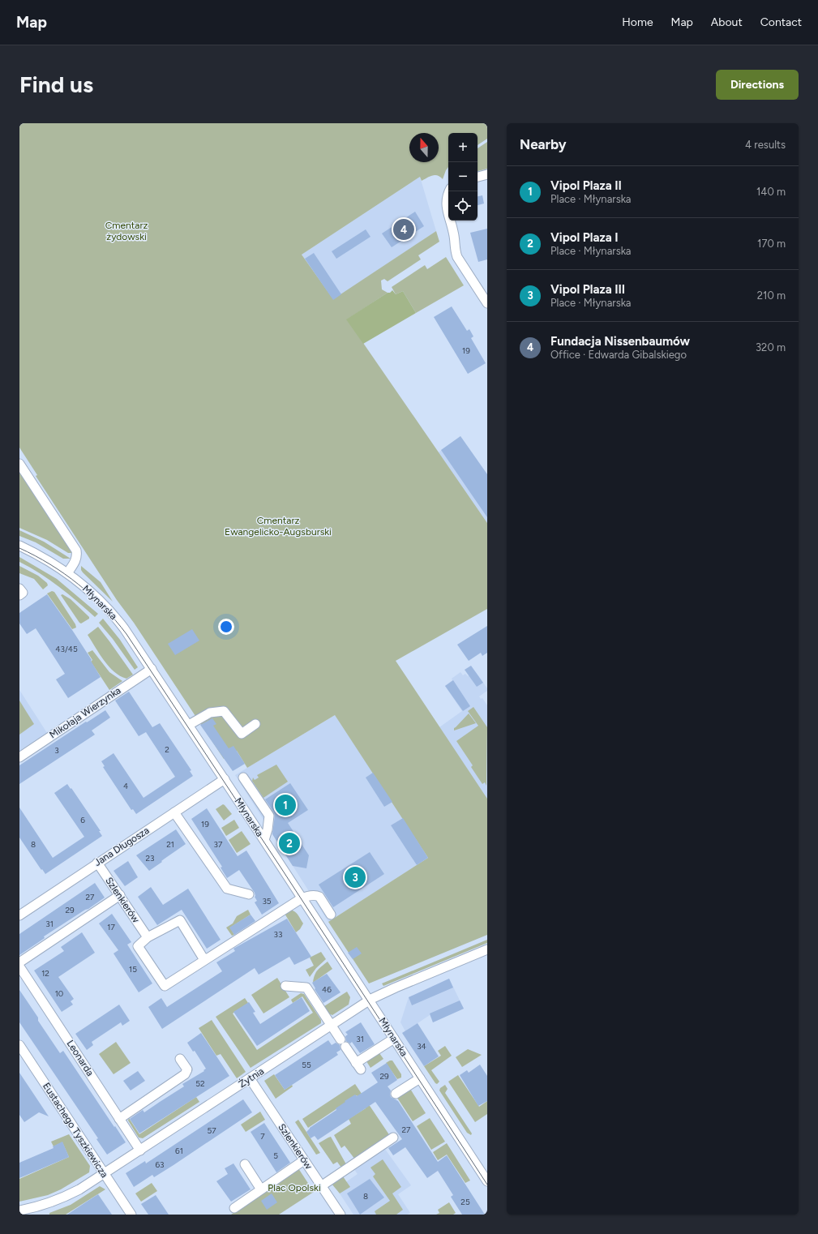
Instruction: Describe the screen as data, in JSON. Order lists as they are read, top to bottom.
{
  "streets": {
    "street": [
      "Młynarska",
      "Mikołaja Wierzynka",
      "Jana Długosza",
      "Szlenkierów",
      "Leonarda",
      "Żytnia",
      "Eustachego Tyszkiewicza"
    ]
  },
  "crossings": [
    ["Młynarska", "Mikołaja Wierzynka"],
    ["Młynarska", "Jana Długosza"],
    ["Młynarska", "Żytnia"],
    ["Jana Długosza", "Szlenkierów"],
    ["Szlenkierów", "Żytnia"],
    ["Leonarda", "Żytnia"],
    ["Żytnia", "Eustachego Tyszkiewicza"]
  ],
  "parks": ["Cmentarz żydowski", "Cmentarz Ewangelicko-Augsburski", "Plac Opolski"],
  "house_numbers": [
    "19",
    "43/45",
    "2",
    "3",
    "4",
    "6",
    "19",
    "8",
    "21",
    "37",
    "23",
    "27",
    "35",
    "29",
    "31",
    "17",
    "33",
    "15",
    "12",
    "46",
    "10",
    "31",
    "34",
    "55",
    "29",
    "52",
    "27",
    "57",
    "7",
    "61",
    "5",
    "63",
    "8",
    "25"
  ],
  "north": "top",
  "page": {
    "header": "Map",
    "nav": [
      "Home",
      "Map",
      "About",
      "Contact"
    ],
    "buttons": "Directions",
    "title": "Find us",
    "heading": ["Nearby", "4 results"],
    "map_buttons": ["+", "−"],
    "list": [
      {
        "mark": "1",
        "name": "Vipol Plaza II",
        "note": "Place · Młynarska",
        "value": "140 m"
      },
      {
        "mark": "2",
        "name": "Vipol Plaza I",
        "note": "Place · Młynarska",
        "value": "170 m"
      },
      {
        "mark": "3",
        "name": "Vipol Plaza III",
        "note": "Place · Młynarska",
        "value": "210 m"
      },
      {
        "mark": "4",
        "name": "Fundacja Nissenbaumów",
        "note": "Office · Edwarda Gibalskiego",
        "value": "320 m"
      }
    ],
    "pins": [
      "4",
      "1",
      "2",
      "3"
    ]
  }
}
